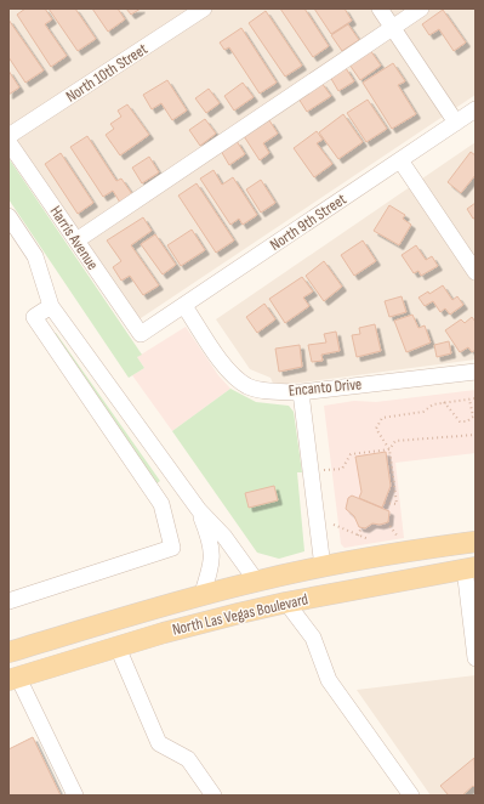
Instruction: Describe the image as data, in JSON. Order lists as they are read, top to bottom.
{
  "streets": {
    "main road": ["North Las Vegas Boulevard"],
    "street": [
      "North 10th Street",
      "North 9th Street",
      "Harris Avenue",
      "Encanto Drive"
    ]
  },
  "crossings": [
    ["North 9th Street", "Harris Avenue"],
    ["North 9th Street", "Encanto Drive"]
  ]
}
